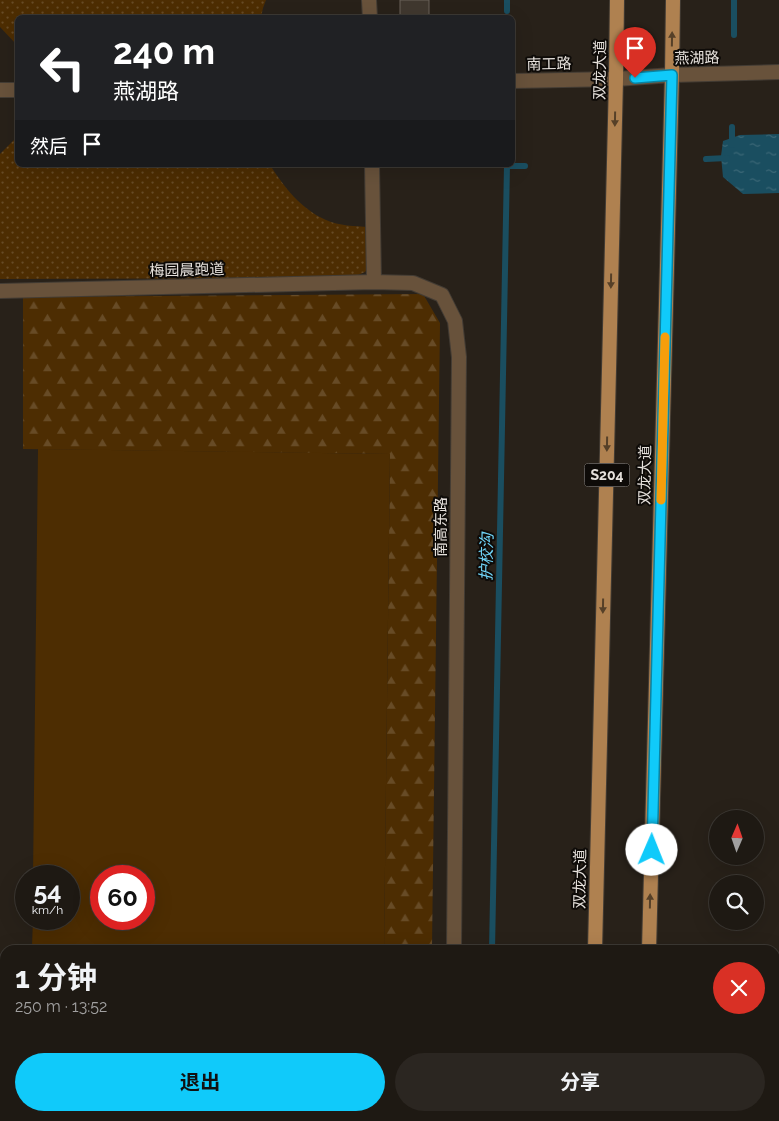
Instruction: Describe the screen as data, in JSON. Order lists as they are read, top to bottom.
{
  "streets": {
    "main road": ["双龙大道", "S204"],
    "street": [
      "燕湖路",
      "南工路",
      "梅园晨跑道",
      "南高东路"
    ]
  },
  "crossings": [
    ["燕湖路", "南工路"],
    ["燕湖路", "双龙大道"],
    ["南工路", "双龙大道"],
    ["梅园晨跑道", "南高东路"]
  ],
  "water": ["护校沟"],
  "north": "top",
  "page": {
    "turn": ["240 m", "燕湖路"],
    "then": "然后",
    "speed": "54 km/h",
    "limit": "60",
    "heading": ["1 分钟", "250 m · 13:52"],
    "buttons": ["退出", "分享"]
  }
}
